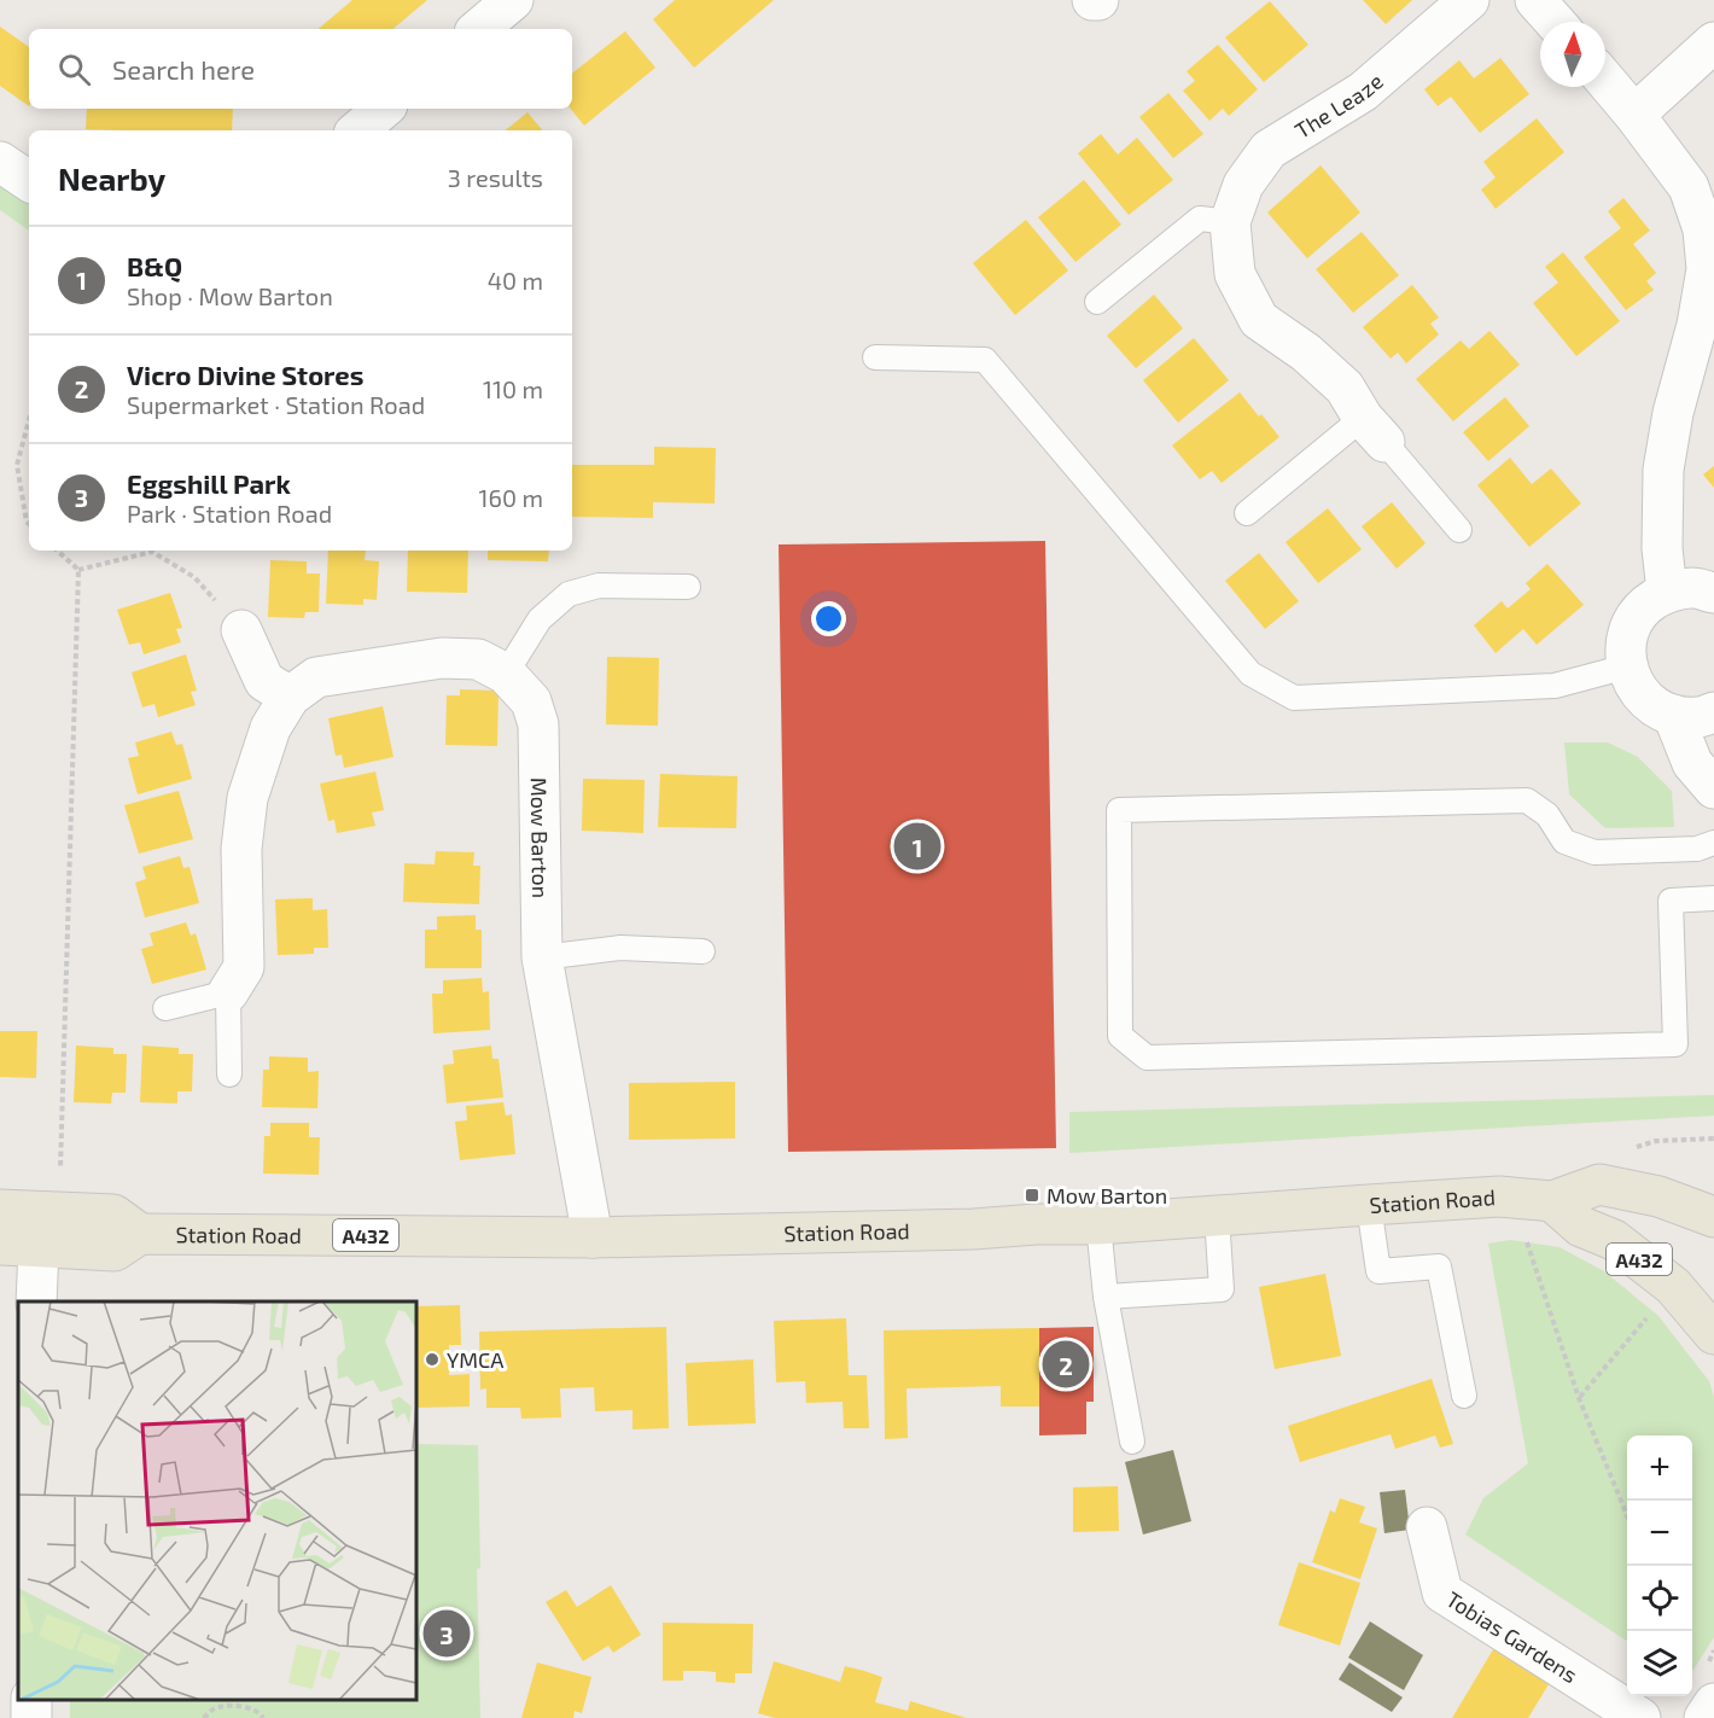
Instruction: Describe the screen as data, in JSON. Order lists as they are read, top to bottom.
{
  "streets": {
    "main road": ["Station Road", "A432"],
    "street": ["The Leaze", "Mow Barton", "Tobias Gardens"]
  },
  "crossings": [
    ["Mow Barton", "Station Road"],
    ["Station Road", "A432"]
  ],
  "places": {
    "transit": ["Mow Barton"],
    "other": ["YMCA"]
  },
  "north": "top",
  "page": {
    "search": "Search here",
    "heading": ["Nearby", "3 results"],
    "list": [
      {
        "mark": "1",
        "name": "B&Q",
        "note": "Shop · Mow Barton",
        "value": "40 m"
      },
      {
        "mark": "2",
        "name": "Vicro Divine Stores",
        "note": "Supermarket · Station Road",
        "value": "110 m"
      },
      {
        "mark": "3",
        "name": "Eggshill Park",
        "note": "Park · Station Road",
        "value": "160 m"
      }
    ],
    "pins": ["1", "2", "3"],
    "map_buttons": ["+", "−"]
  }
}
